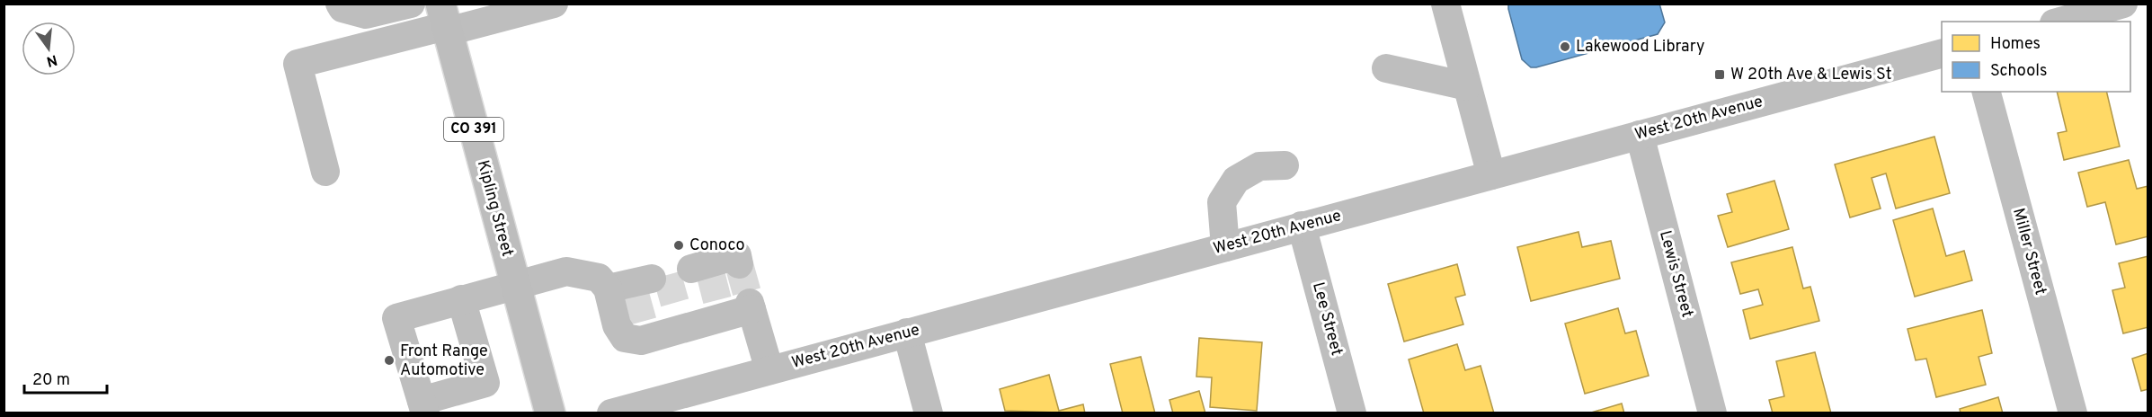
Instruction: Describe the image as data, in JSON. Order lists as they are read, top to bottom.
{
  "streets": {
    "main road": ["CO 391", "Kipling Street"],
    "street": [
      "West 20th Avenue",
      "Miller Street",
      "Lewis Street",
      "Lee Street"
    ]
  },
  "crossings": [
    ["West 20th Avenue", "Lewis Street"],
    ["West 20th Avenue", "Lee Street"]
  ],
  "places": {
    "other": ["Lakewood Library", "Conoco", "Front Range Automotive"],
    "transit": ["W 20th Ave & Lewis St"]
  },
  "legend": ["Homes", "Schools"],
  "scale_bar": "20 m",
  "north": "bottom"
}
